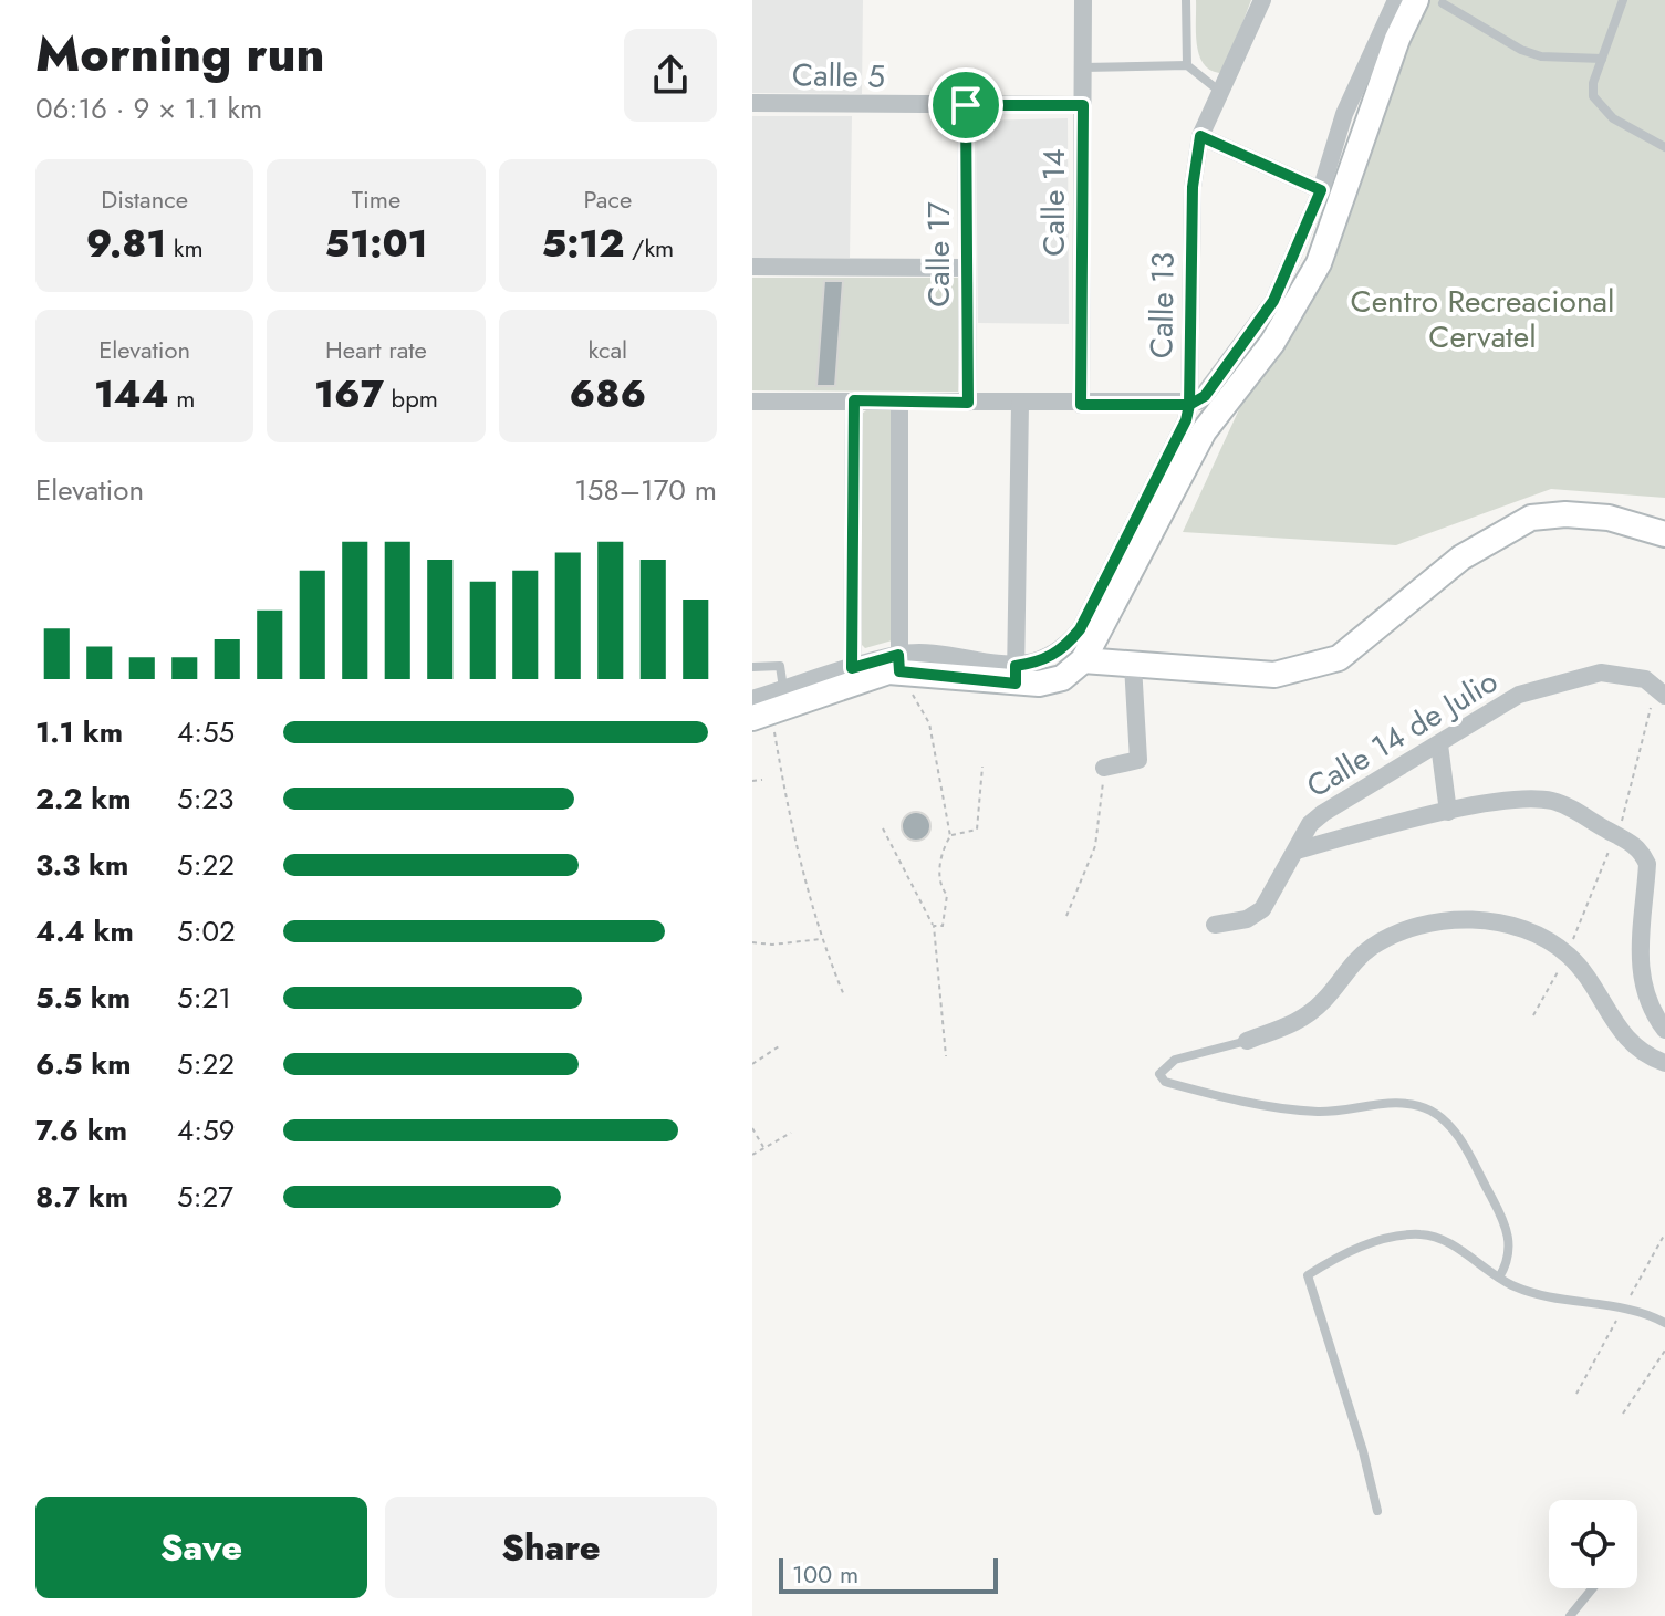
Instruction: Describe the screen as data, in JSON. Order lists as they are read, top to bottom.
{
  "streets": {
    "street": [
      "Calle 5",
      "Calle 14",
      "Calle 17",
      "Calle 13",
      "Calle 14 de Julio"
    ]
  },
  "crossings": [
    ["Calle 5", "Calle 14"],
    ["Calle 5", "Calle 17"]
  ],
  "parks": ["Centro Recreacional Cervatel"],
  "scale_bar": "100 m",
  "page": {
    "heading": ["Morning run", "06:16 · 9 × 1.1 km"],
    "stats": [
      ["Distance", "9.81 km"],
      ["Time", "51:01"],
      ["Pace", "5:12 /km"],
      ["Elevation", "144 m"],
      ["Heart rate", "167 bpm"],
      ["kcal", "686"]
    ],
    "chart": ["Elevation", "158–170 m"],
    "list": [
      {
        "name": "1.1 km",
        "note": "4:55"
      },
      {
        "name": "2.2 km",
        "note": "5:23"
      },
      {
        "name": "3.3 km",
        "note": "5:22"
      },
      {
        "name": "4.4 km",
        "note": "5:02"
      },
      {
        "name": "5.5 km",
        "note": "5:21"
      },
      {
        "name": "6.5 km",
        "note": "5:22"
      },
      {
        "name": "7.6 km",
        "note": "4:59"
      },
      {
        "name": "8.7 km",
        "note": "5:27"
      }
    ],
    "buttons": ["Save", "Share"],
    "scale": "100 m"
  }
}
